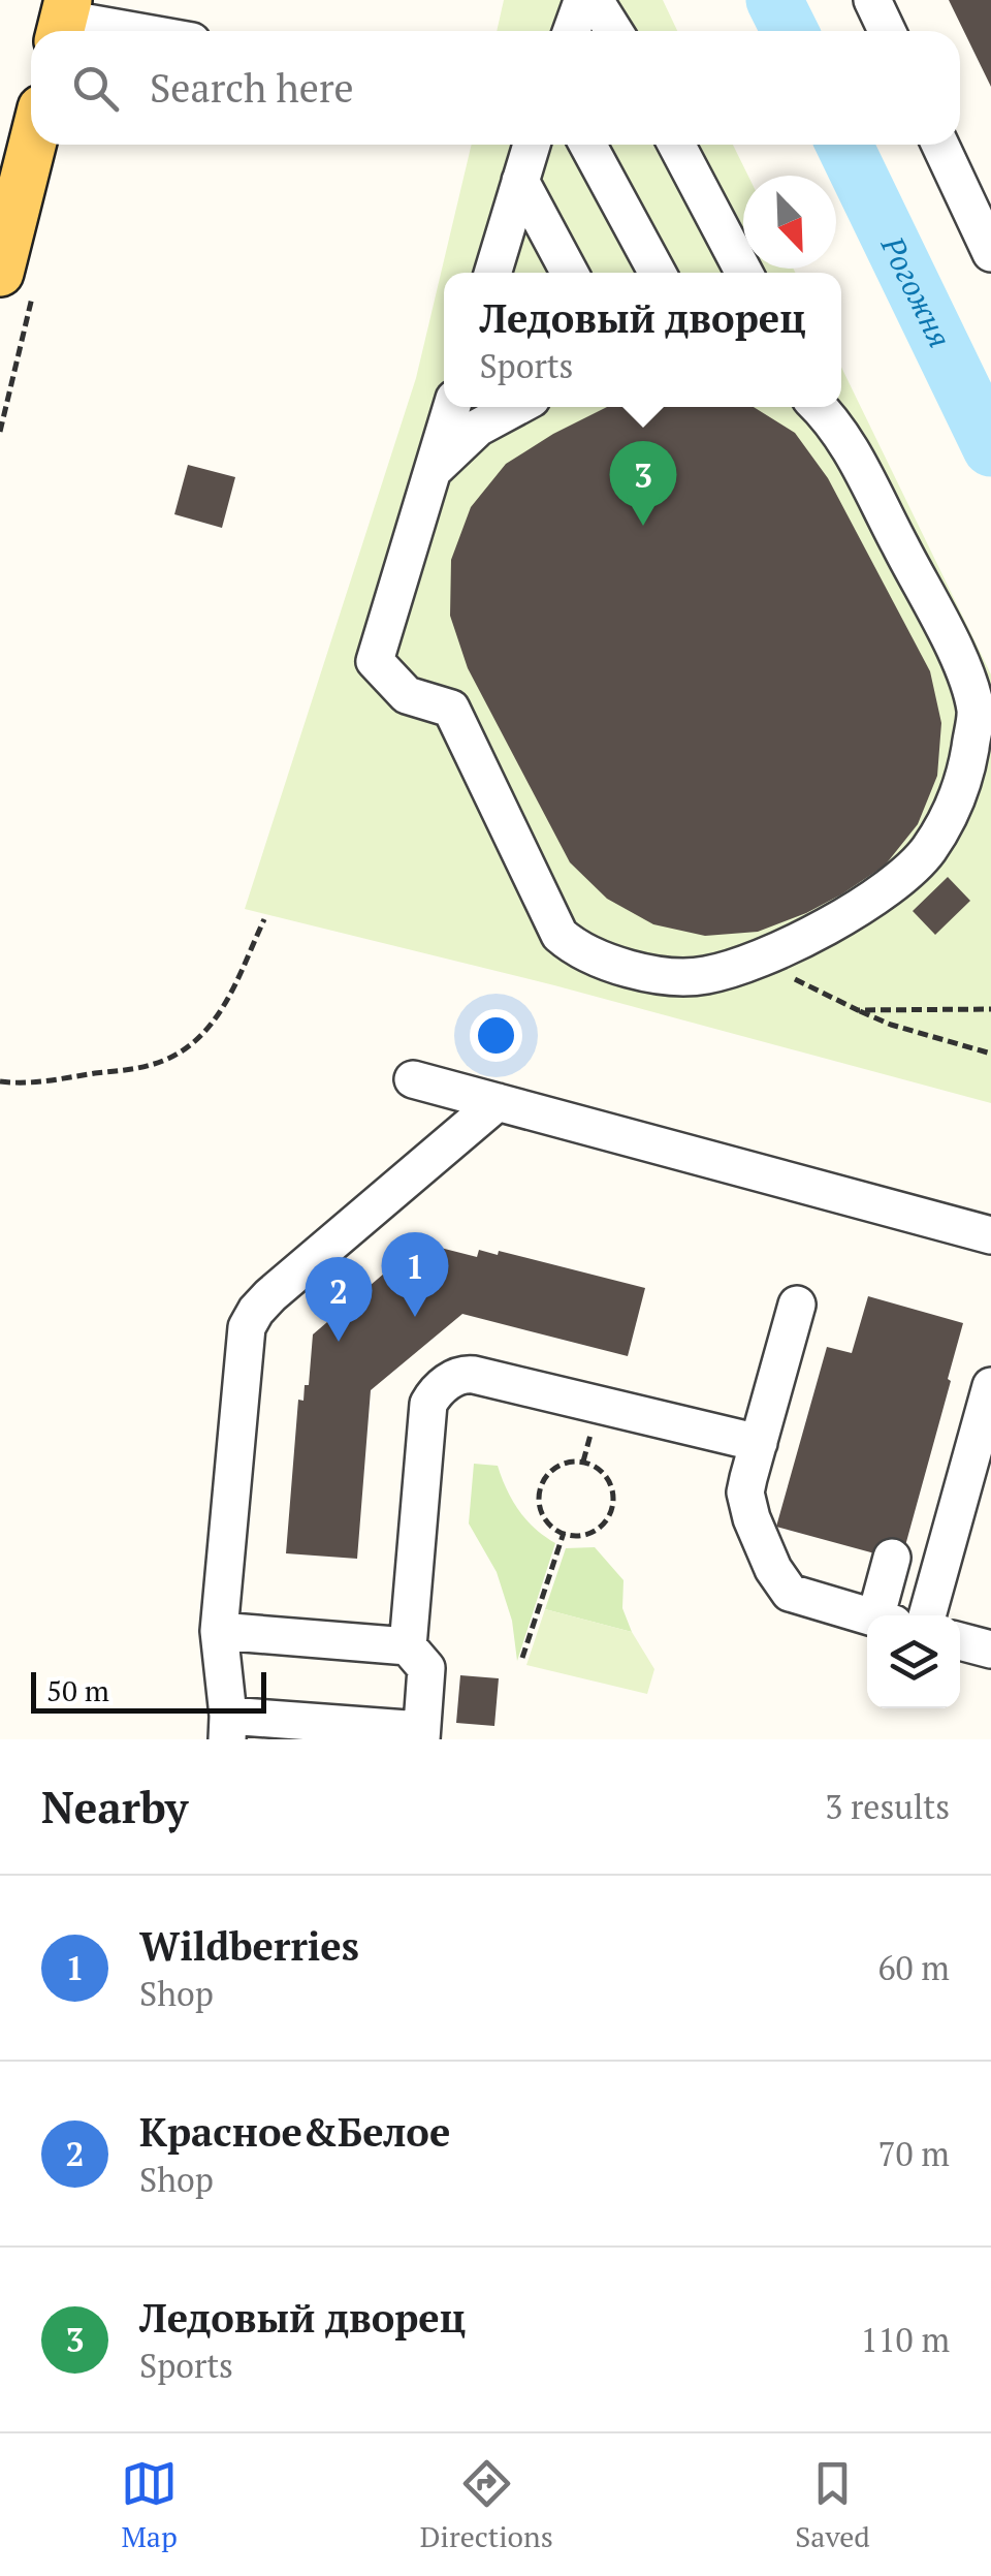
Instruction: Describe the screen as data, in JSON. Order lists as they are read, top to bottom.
{
  "water": ["Рогожня"],
  "scale_bar": "50 m",
  "north": "bottom right",
  "page": {
    "search": "Search here",
    "popup": ["Ледовый дворец", "Sports"],
    "pins": ["3", "1", "2"],
    "scale": "50 m",
    "heading": ["Nearby", "3 results"],
    "list": [
      {
        "mark": "1",
        "name": "Wildberries",
        "note": "Shop",
        "value": "60 m"
      },
      {
        "mark": "2",
        "name": "Красное&Белое",
        "note": "Shop",
        "value": "70 m"
      },
      {
        "mark": "3",
        "name": "Ледовый дворец",
        "note": "Sports",
        "value": "110 m"
      }
    ],
    "nav": ["Map", "Directions", "Saved"]
  }
}
